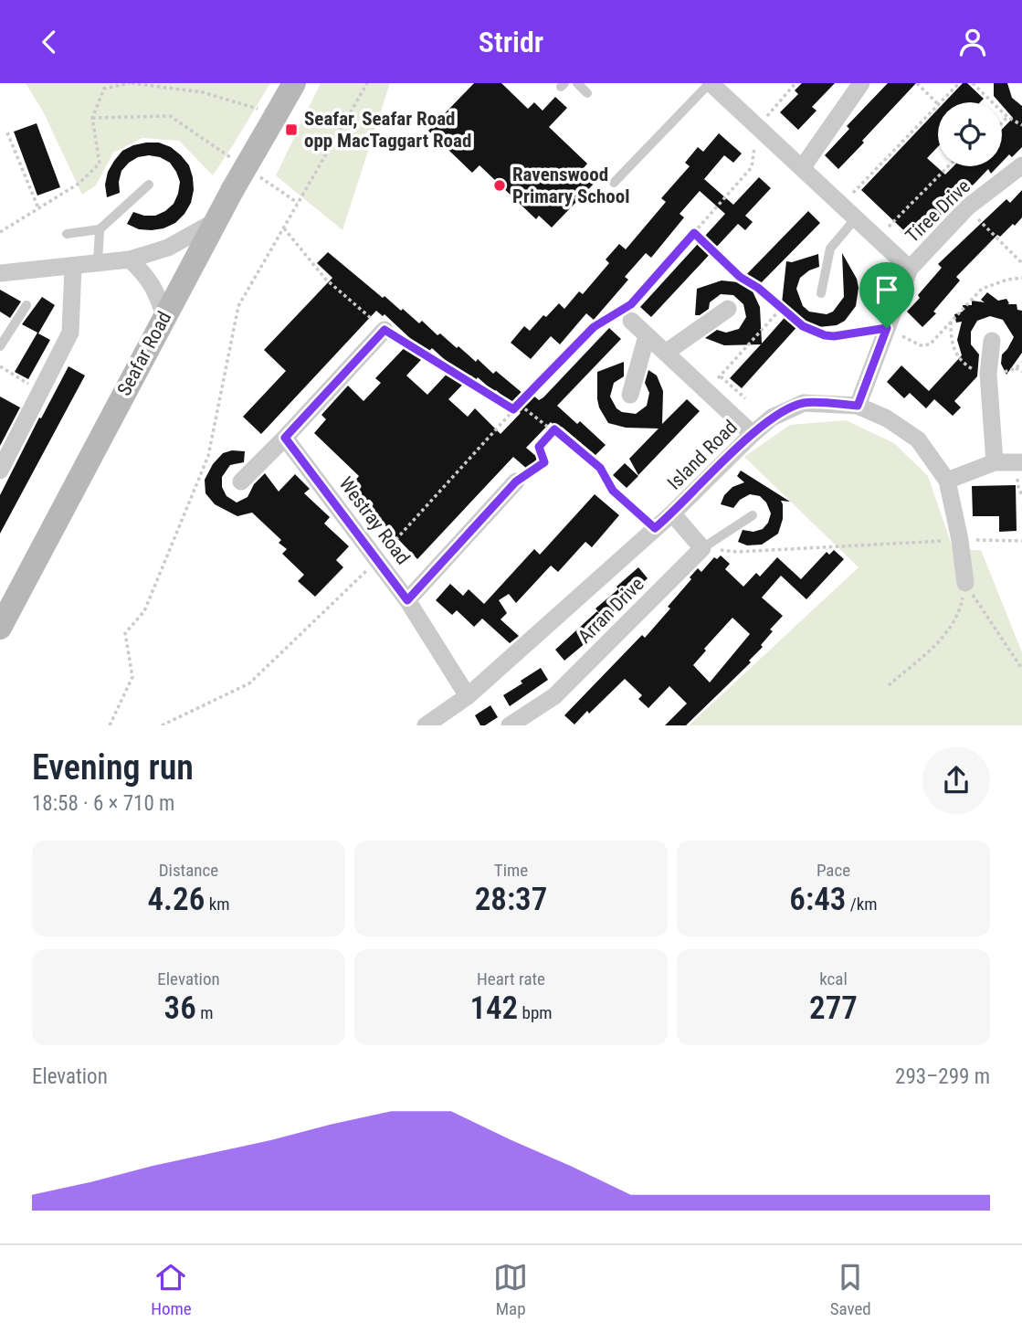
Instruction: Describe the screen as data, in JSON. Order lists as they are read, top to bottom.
{
  "streets": {
    "street": [
      "Tiree Drive",
      "Seafar Road",
      "Island Road",
      "Westray Road",
      "Arran Drive"
    ]
  },
  "crossings": [
    ["Tiree Drive", "Island Road"],
    ["Island Road", "Westray Road"]
  ],
  "places": {
    "transit": ["Seafar, Seafar Road opp MacTaggart Road"],
    "other": ["Ravenswood Primary School"]
  },
  "page": {
    "header": "Stridr",
    "heading": ["Evening run", "18:58 · 6 × 710 m"],
    "stats": [
      ["Distance", "4.26 km"],
      ["Time", "28:37"],
      ["Pace", "6:43 /km"],
      ["Elevation", "36 m"],
      ["Heart rate", "142 bpm"],
      ["kcal", "277"]
    ],
    "chart": ["Elevation", "293–299 m"],
    "tabs": ["Home", "Map", "Saved"]
  }
}
